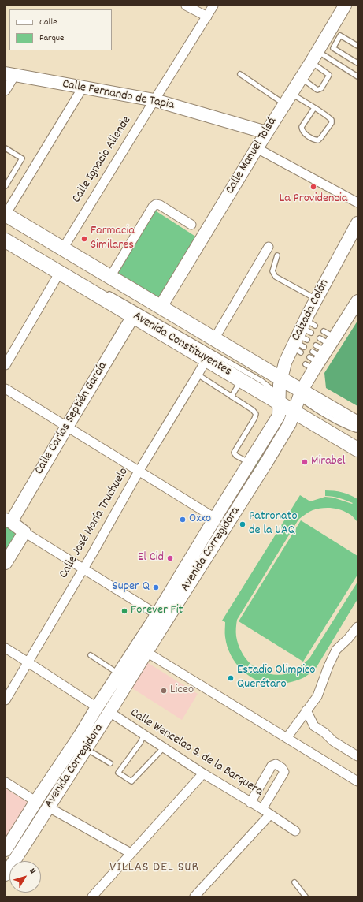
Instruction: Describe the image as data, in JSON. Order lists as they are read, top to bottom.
{
  "streets": {
    "main road": [
      "Calle Fernando de Tapia",
      "Calle Manuel Tolsá",
      "Calzada Colón",
      "Avenida Constituyentes",
      "Calle Carlos Septién García",
      "Avenida Corregidora"
    ],
    "street": ["Calle Ignacio Allende", "Calle José María Truchuelo", "Calle Wencelao S. de la Barquera"]
  },
  "crossings": [
    ["Calle Fernando de Tapia", "Calle Manuel Tolsá"],
    ["Calle Fernando de Tapia", "Calle Ignacio Allende"],
    ["Calle Manuel Tolsá", "Avenida Constituyentes"],
    ["Calle Ignacio Allende", "Avenida Constituyentes"],
    ["Calzada Colón", "Avenida Constituyentes"],
    ["Calzada Colón", "Avenida Corregidora"],
    ["Avenida Constituyentes", "Calle Carlos Septién García"],
    ["Avenida Constituyentes", "Calle José María Truchuelo"],
    ["Avenida Constituyentes", "Avenida Corregidora"],
    ["Avenida Corregidora", "Calle Wencelao S. de la Barquera"]
  ],
  "districts": ["VILLAS DEL SUR"],
  "places": [
    "La Providencia",
    "Farmacia Similares",
    "Mirabel",
    "Oxxo",
    "Patronato de la UAQ",
    "El Cid",
    "Super Q",
    "Forever Fit",
    "Estadio Olimpico Querétaro",
    "Liceo"
  ],
  "legend": ["Calle", "Parque"],
  "north": "top right"
}
